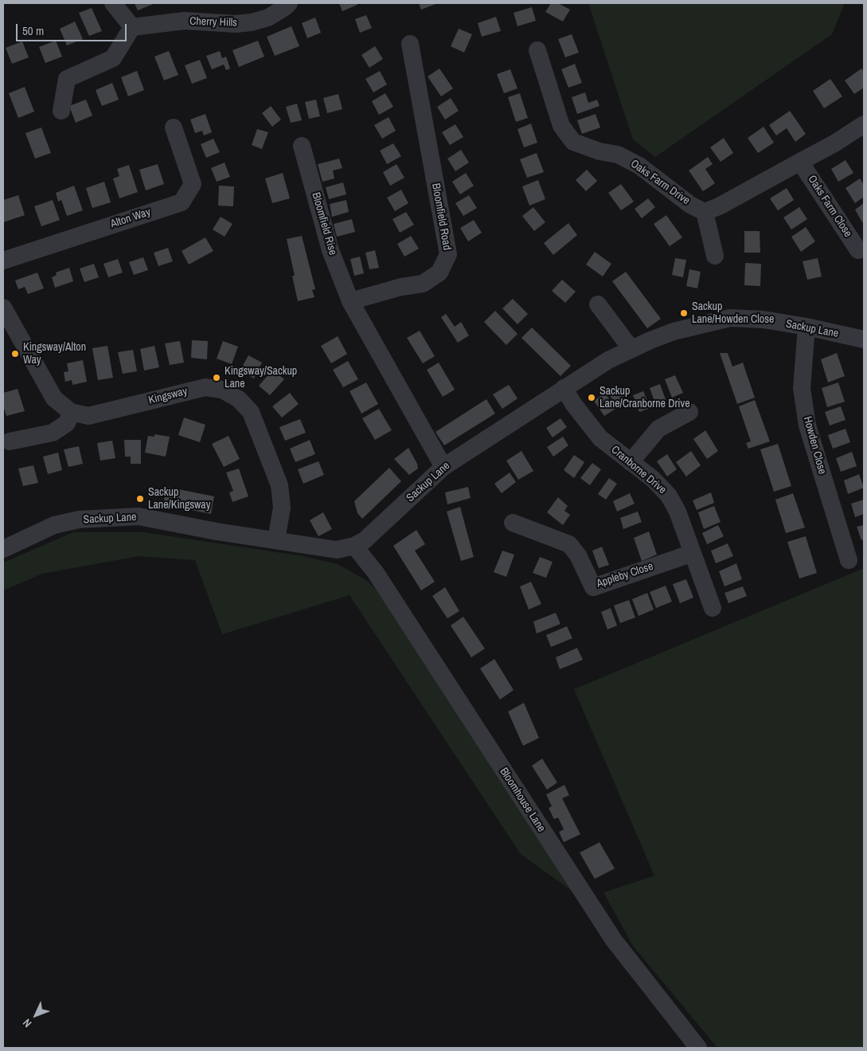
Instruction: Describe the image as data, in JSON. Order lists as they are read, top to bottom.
{
  "streets": {
    "street": [
      "Cherry Hills",
      "Oaks Farm Drive",
      "Oaks Farm Close",
      "Bloomfield Road",
      "Alton Way",
      "Bloomfield Rise",
      "Sackup Lane",
      "Kingsway",
      "Howden Close",
      "Cranborne Drive",
      "Appleby Close",
      "Bloomhouse Lane"
    ]
  },
  "crossings": [
    ["Bloomfield Road", "Bloomfield Rise"],
    ["Sackup Lane", "Kingsway"],
    ["Sackup Lane", "Howden Close"],
    ["Sackup Lane", "Cranborne Drive"],
    ["Sackup Lane", "Bloomhouse Lane"],
    ["Cranborne Drive", "Appleby Close"]
  ],
  "places": [
    "Sackup Lane/Howden Close",
    "Kingsway/Alton Way",
    "Kingsway/Sackup Lane",
    "Sackup Lane/Cranborne Drive",
    "Sackup Lane/Kingsway"
  ],
  "scale_bar": "50 m",
  "north": "bottom left"
}
